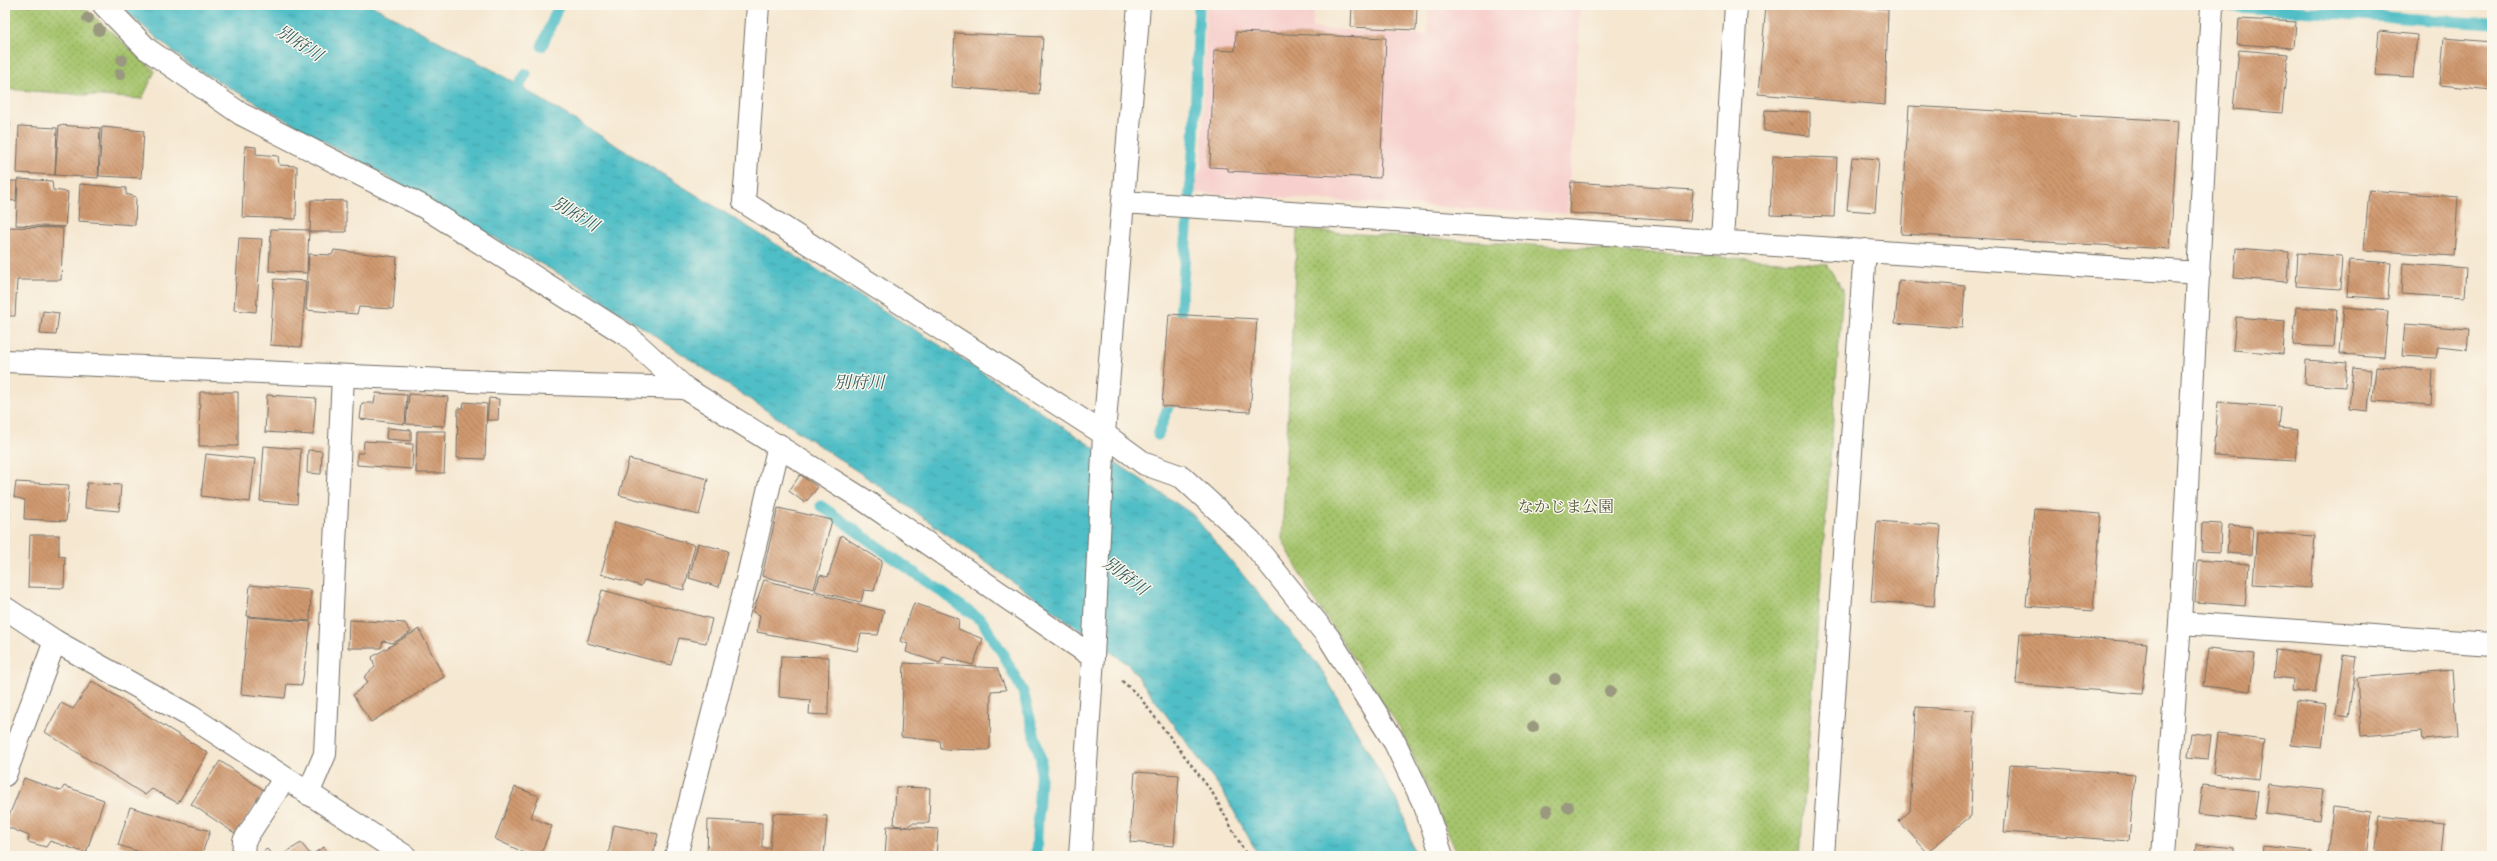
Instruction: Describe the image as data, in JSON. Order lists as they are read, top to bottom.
{
  "water": ["別府川"],
  "parks": ["なかじま公園"]
}
